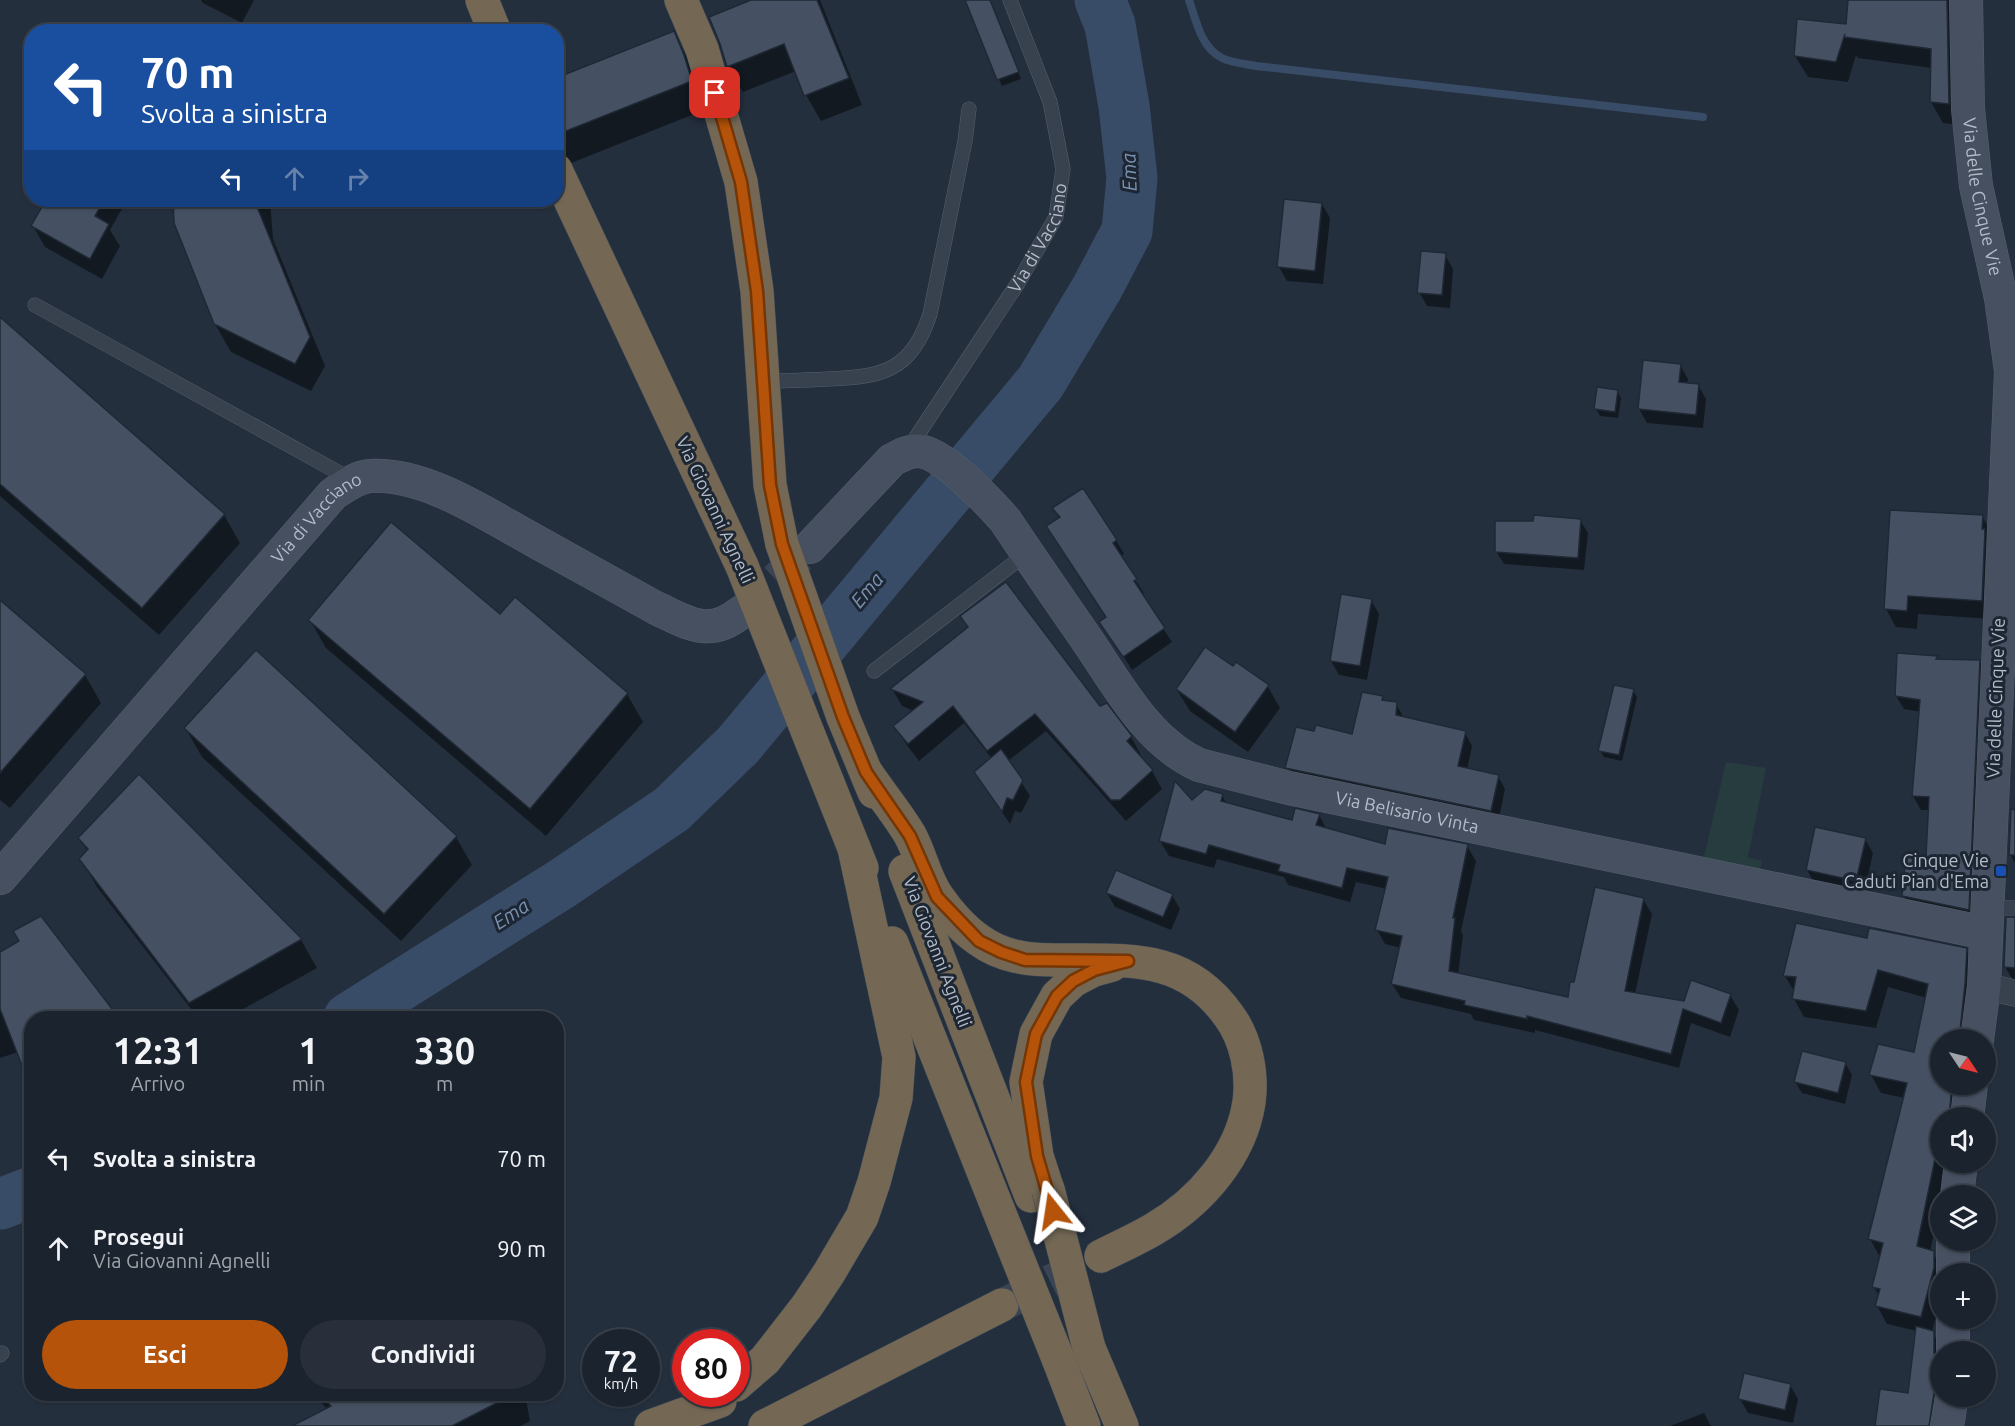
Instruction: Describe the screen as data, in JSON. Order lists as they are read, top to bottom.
{
  "streets": {
    "highway": ["Via Giovanni Agnelli"],
    "street": ["Via delle Cinque Vie", "Via di Vacciano", "Via Belisario Vinta"]
  },
  "crossings": [
    ["Via delle Cinque Vie", "Via Belisario Vinta"],
    ["Via di Vacciano", "Via Giovanni Agnelli"],
    ["Via di Vacciano", "Via Belisario Vinta"]
  ],
  "water": ["Ema"],
  "places": {
    "transit": ["Cinque Vie Caduti Pian d'Ema"]
  },
  "north": "bottom right",
  "page": {
    "turn": ["70 m", "Svolta a sinistra"],
    "eta": [
      "12:31",
      "Arrivo",
      "1",
      "min",
      "330",
      "m"
    ],
    "map_buttons": ["+", "−"],
    "list": [
      {
        "name": "Svolta a sinistra",
        "value": "70 m"
      },
      {
        "name": "Prosegui",
        "note": "Via Giovanni Agnelli",
        "value": "90 m"
      }
    ],
    "buttons": ["Esci", "Condividi"],
    "speed": "72 km/h",
    "limit": "80"
  }
}
